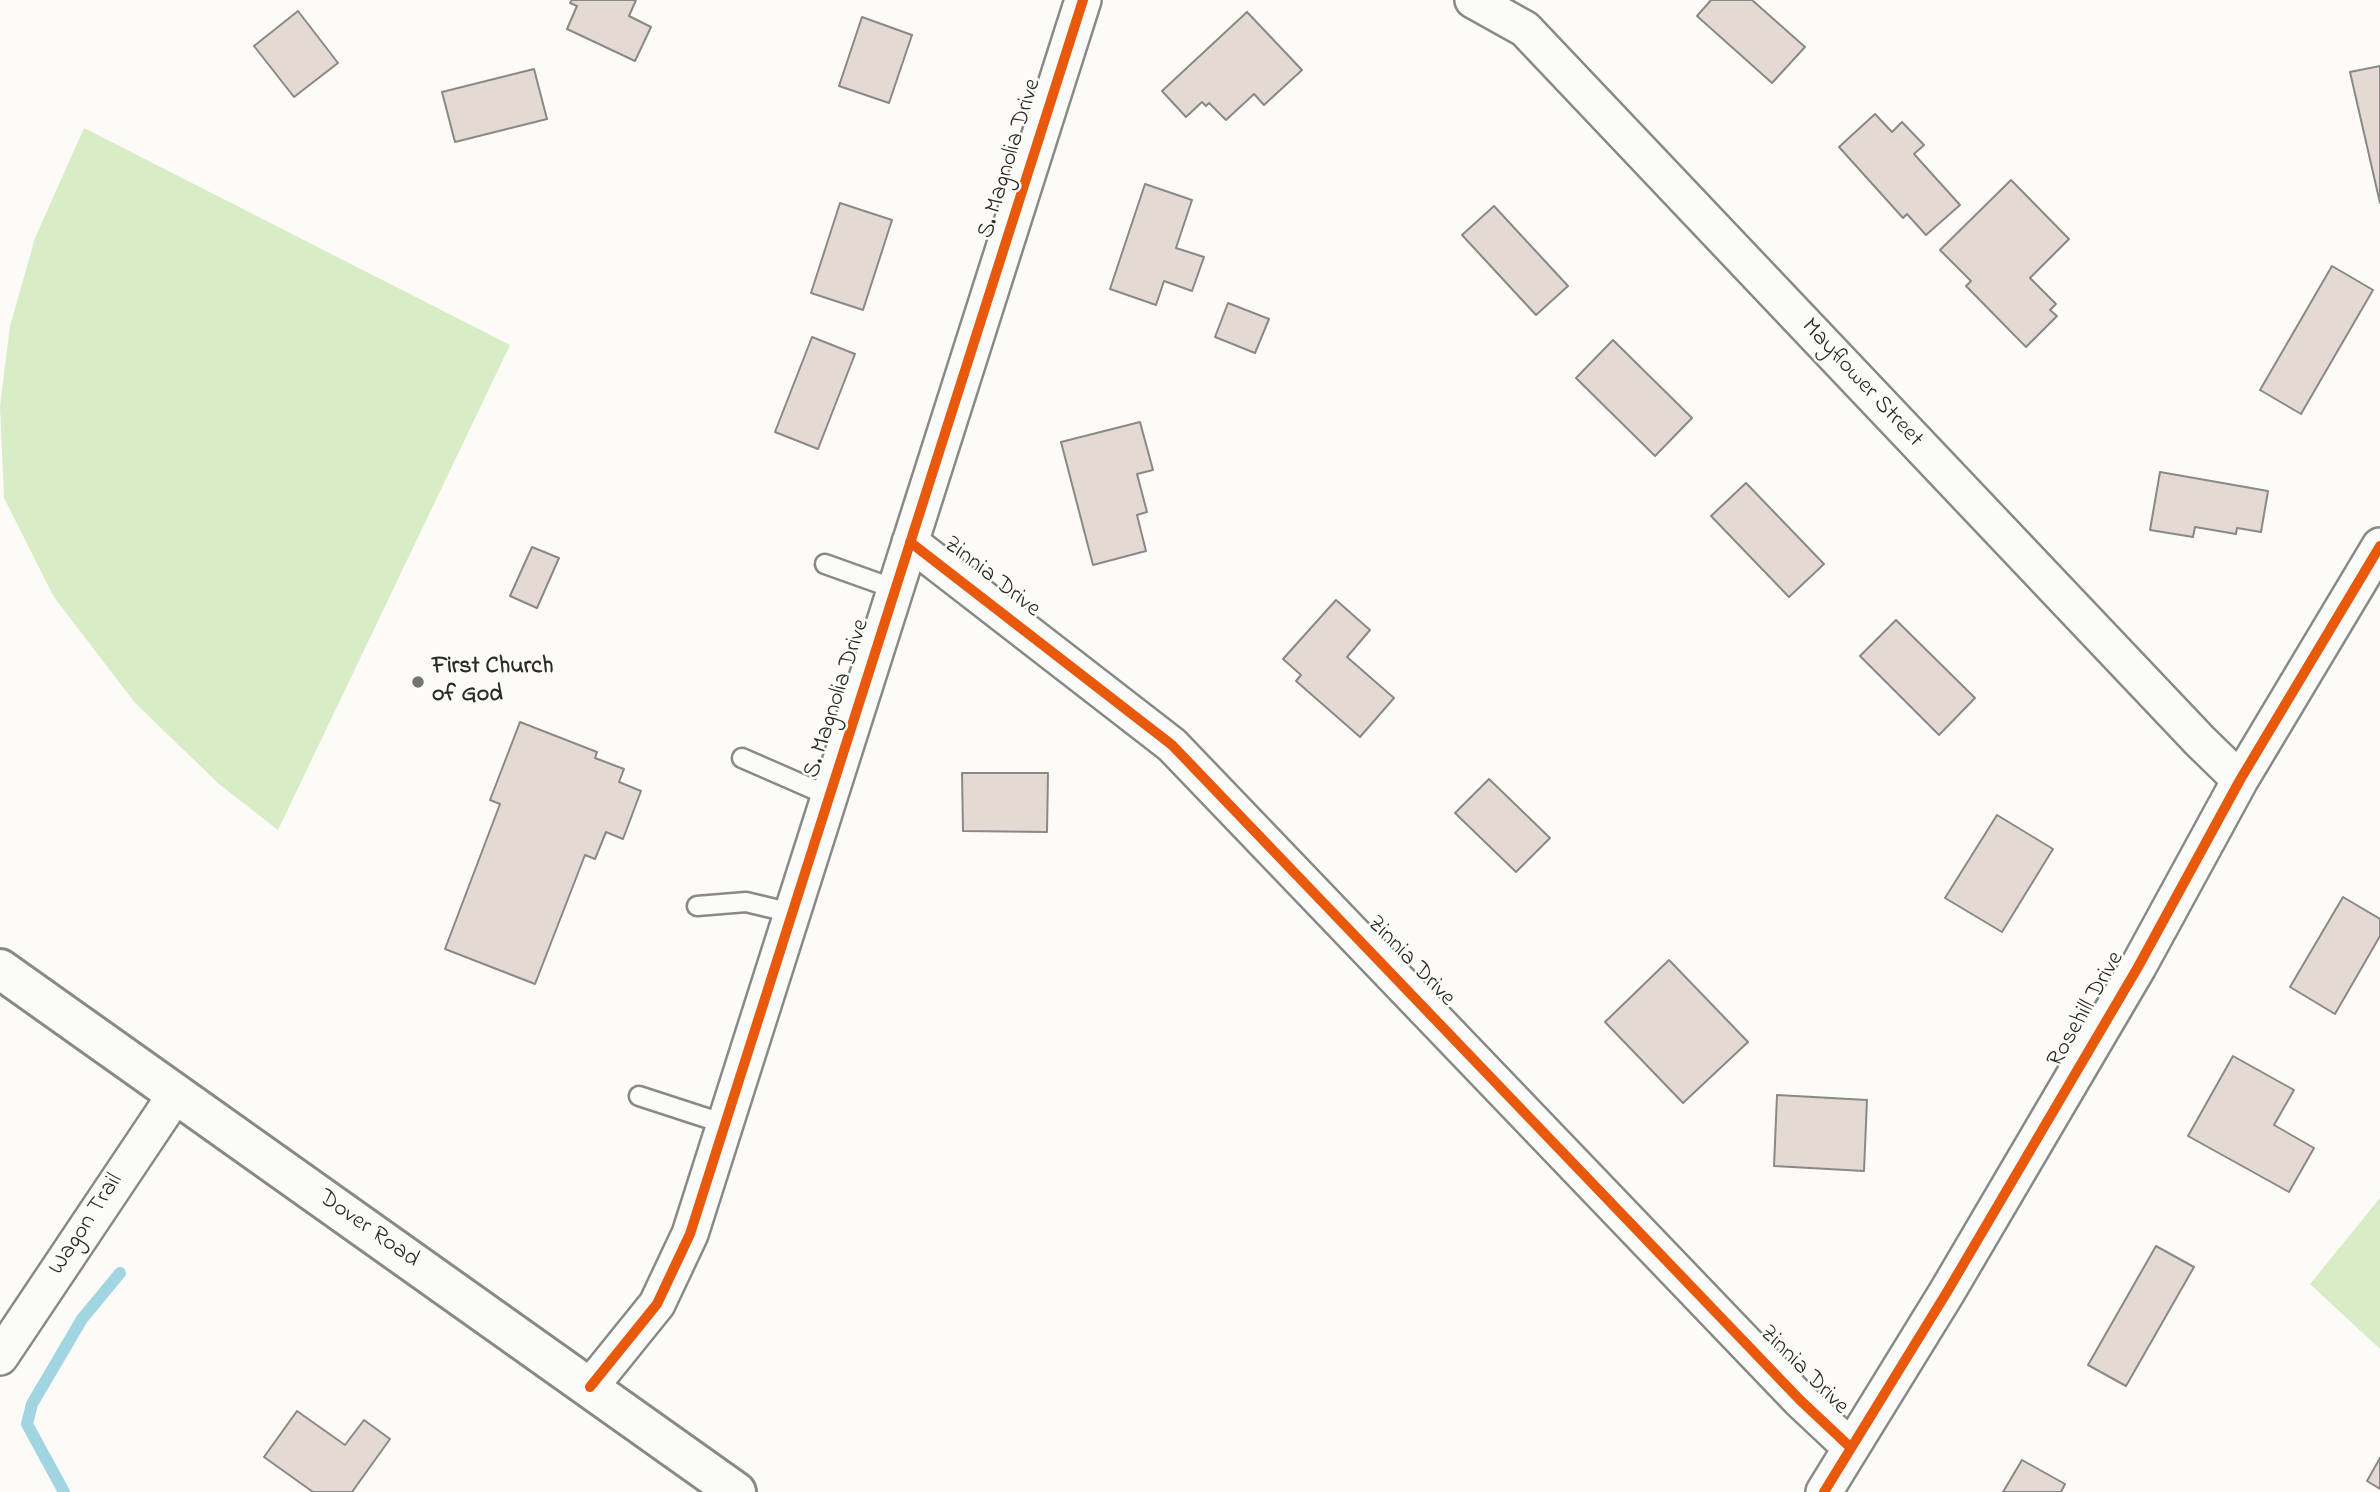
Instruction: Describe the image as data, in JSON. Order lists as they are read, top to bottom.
{
  "streets": {
    "main road": ["Dover Road"],
    "street": [
      "S. Magnolia Drive",
      "Mayflower Street",
      "Zinnia Drive",
      "Rosehill Drive",
      "Wagon Trail"
    ]
  },
  "crossings": [
    ["S. Magnolia Drive", "Zinnia Drive"],
    ["S. Magnolia Drive", "Dover Road"],
    ["Mayflower Street", "Rosehill Drive"],
    ["Zinnia Drive", "Rosehill Drive"],
    ["Wagon Trail", "Dover Road"]
  ],
  "places": ["First Church of God"]
}
